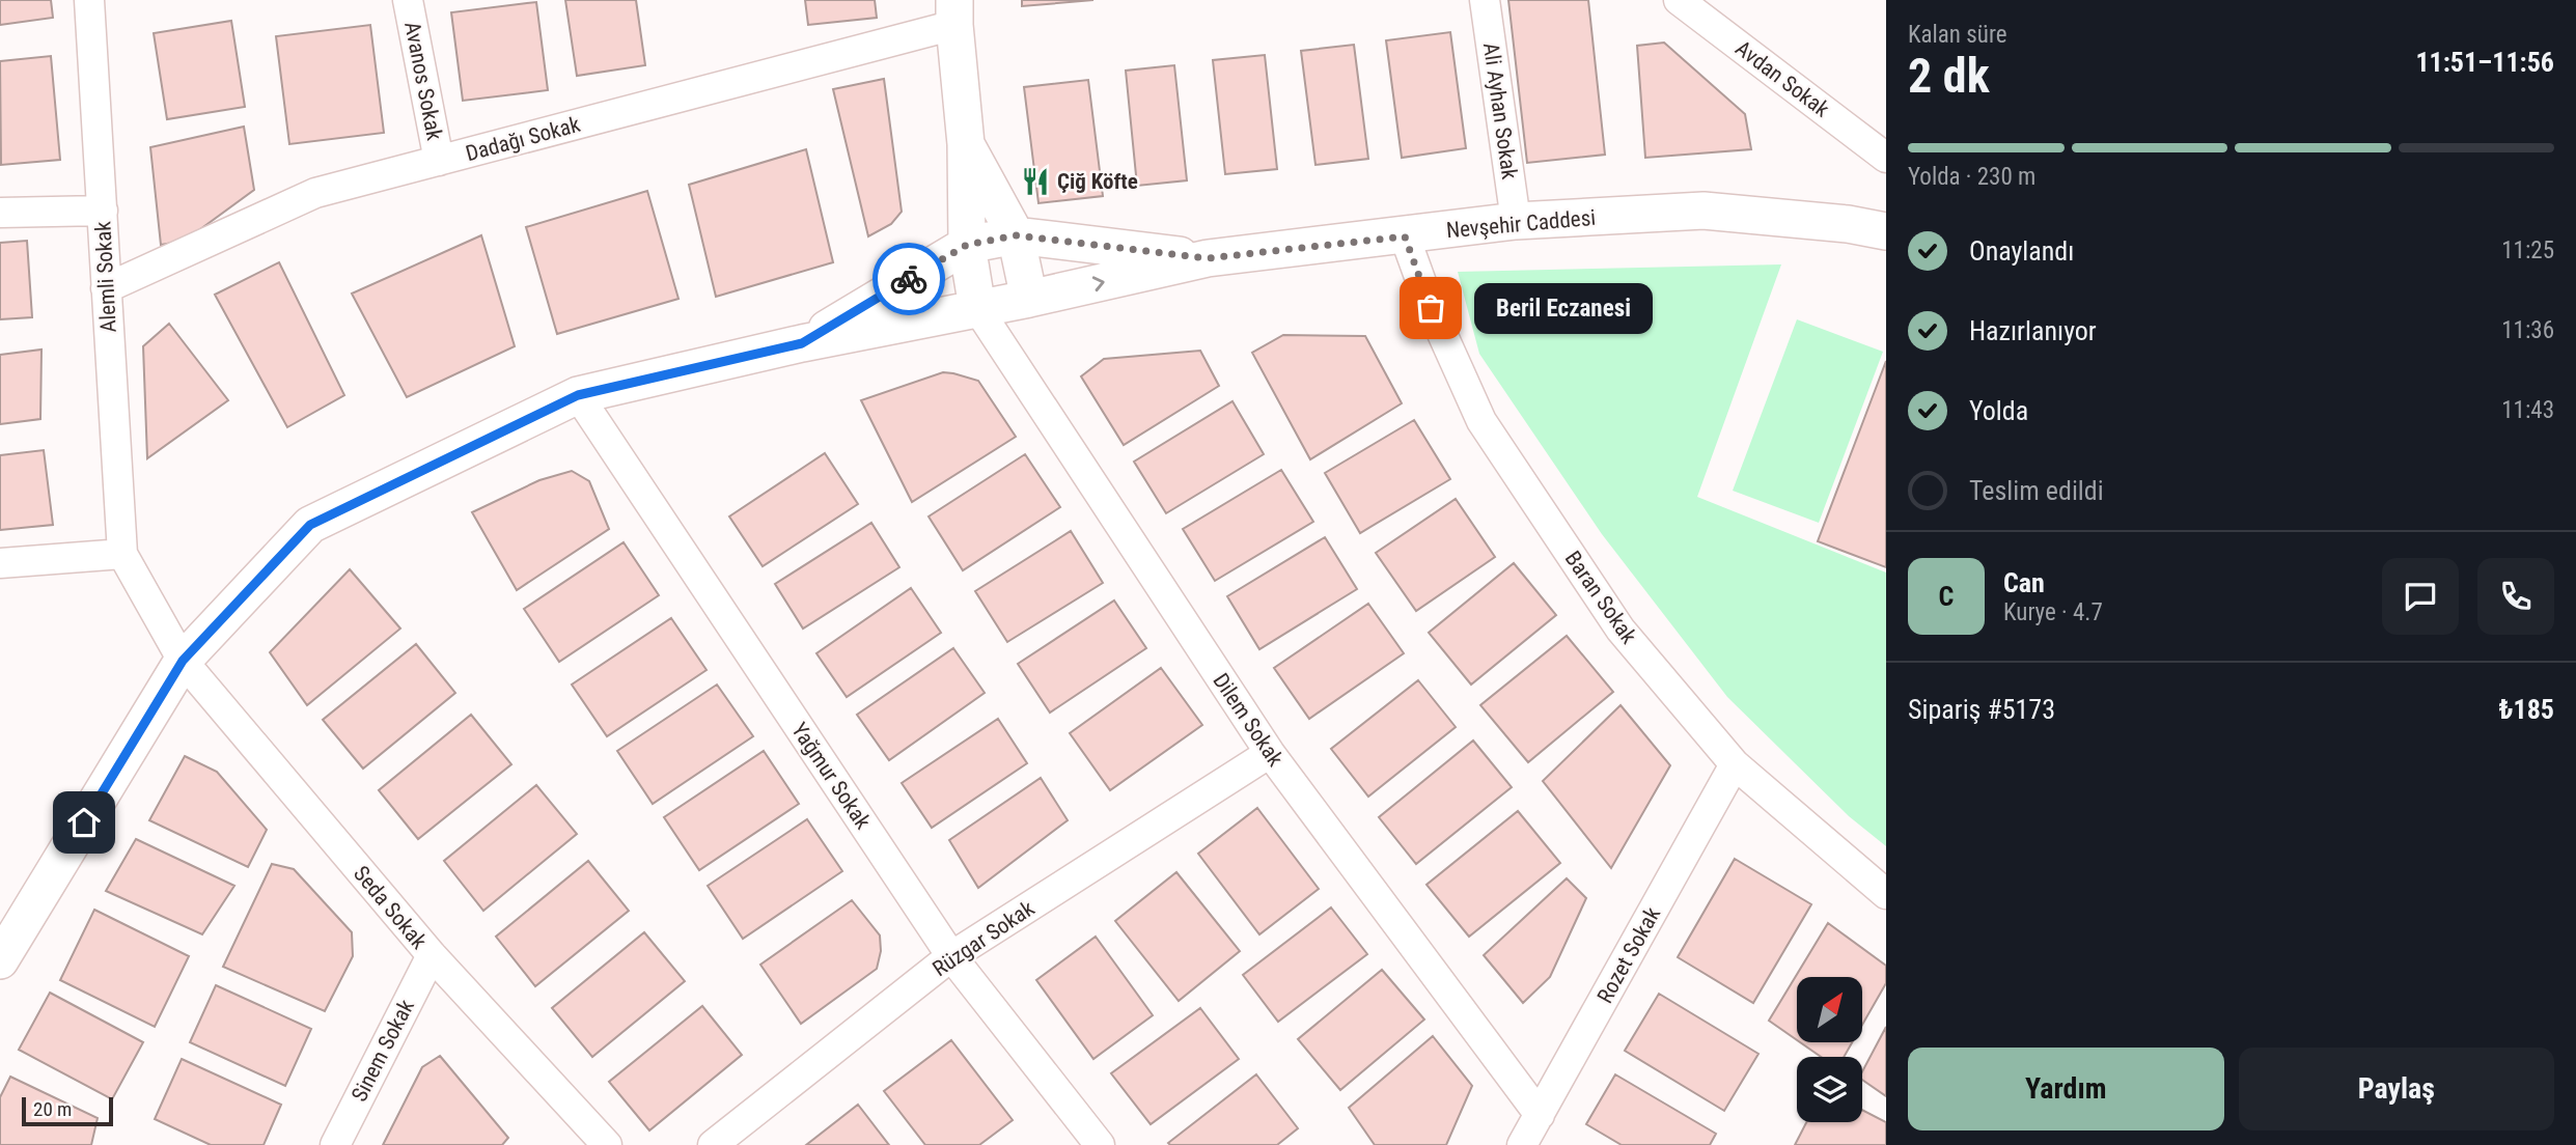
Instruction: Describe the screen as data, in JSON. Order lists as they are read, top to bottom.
{
  "streets": {
    "main road": ["Nevşehir Caddesi"],
    "street": [
      "Avdan Sokak",
      "Avanos Sokak",
      "Ali Ayhan Sokak",
      "Dadağı Sokak",
      "Alemli Sokak",
      "Baran Sokak",
      "Dilem Sokak",
      "Yağmur Sokak",
      "Seda Sokak",
      "Rüzgar Sokak",
      "Rozet Sokak",
      "Sinem Sokak"
    ]
  },
  "crossings": [
    ["Avanos Sokak", "Dadağı Sokak"],
    ["Ali Ayhan Sokak", "Nevşehir Caddesi"],
    ["Dadağı Sokak", "Alemli Sokak"],
    ["Nevşehir Caddesi", "Baran Sokak"],
    ["Nevşehir Caddesi", "Dilem Sokak"],
    ["Alemli Sokak", "Seda Sokak"],
    ["Baran Sokak", "Rozet Sokak"],
    ["Dilem Sokak", "Rüzgar Sokak"],
    ["Dilem Sokak", "Rozet Sokak"],
    ["Yağmur Sokak", "Rüzgar Sokak"],
    ["Seda Sokak", "Sinem Sokak"]
  ],
  "places": {
    "restaurant": ["Çiğ Köfte"],
    "other": ["Beril Eczanesi"]
  },
  "scale_bar": "20 m",
  "north": "top right",
  "page": {
    "heading": ["2 dk", "Kalan süre", "11:51–11:56"],
    "panel": [
      "Can",
      "Kurye · 4.7",
      "Sipariş #5173",
      "₺185"
    ],
    "bar": "Yolda · 230 m",
    "list": [
      ["Onaylandı", "11:25"],
      ["Hazırlanıyor", "11:36"],
      ["Yolda", "11:43"],
      "Teslim edildi"
    ],
    "bubble": "Beril Eczanesi",
    "round": "C",
    "buttons": ["Yardım", "Paylaş"],
    "scale": "20 m"
  }
}
